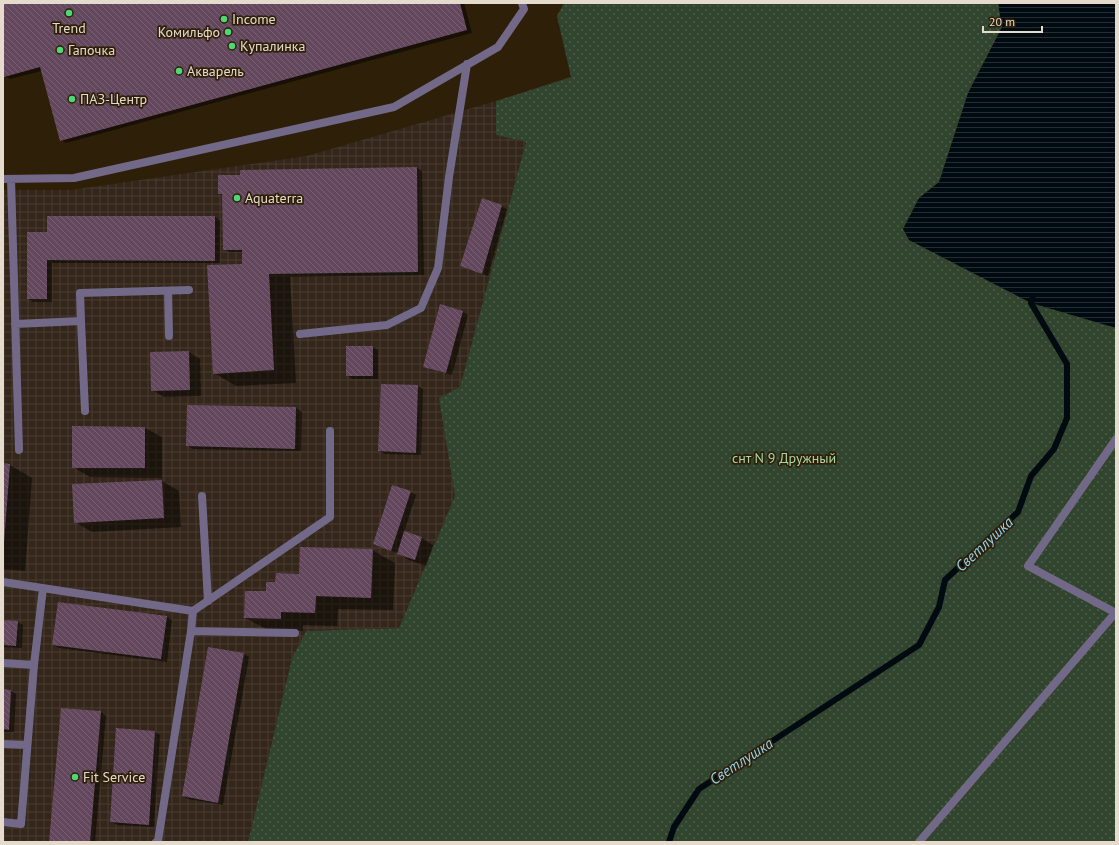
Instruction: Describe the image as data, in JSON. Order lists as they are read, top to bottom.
{
  "water": ["Светлушка"],
  "parks": ["снт N 9 Дружный"],
  "places": [
    "Trend",
    "Income",
    "Комильфо",
    "Купалинка",
    "Гапочка",
    "Акварель",
    "ПАЗ-Центр",
    "Aquaterra",
    "Fit Service"
  ],
  "scale_bar": "20 m"
}
